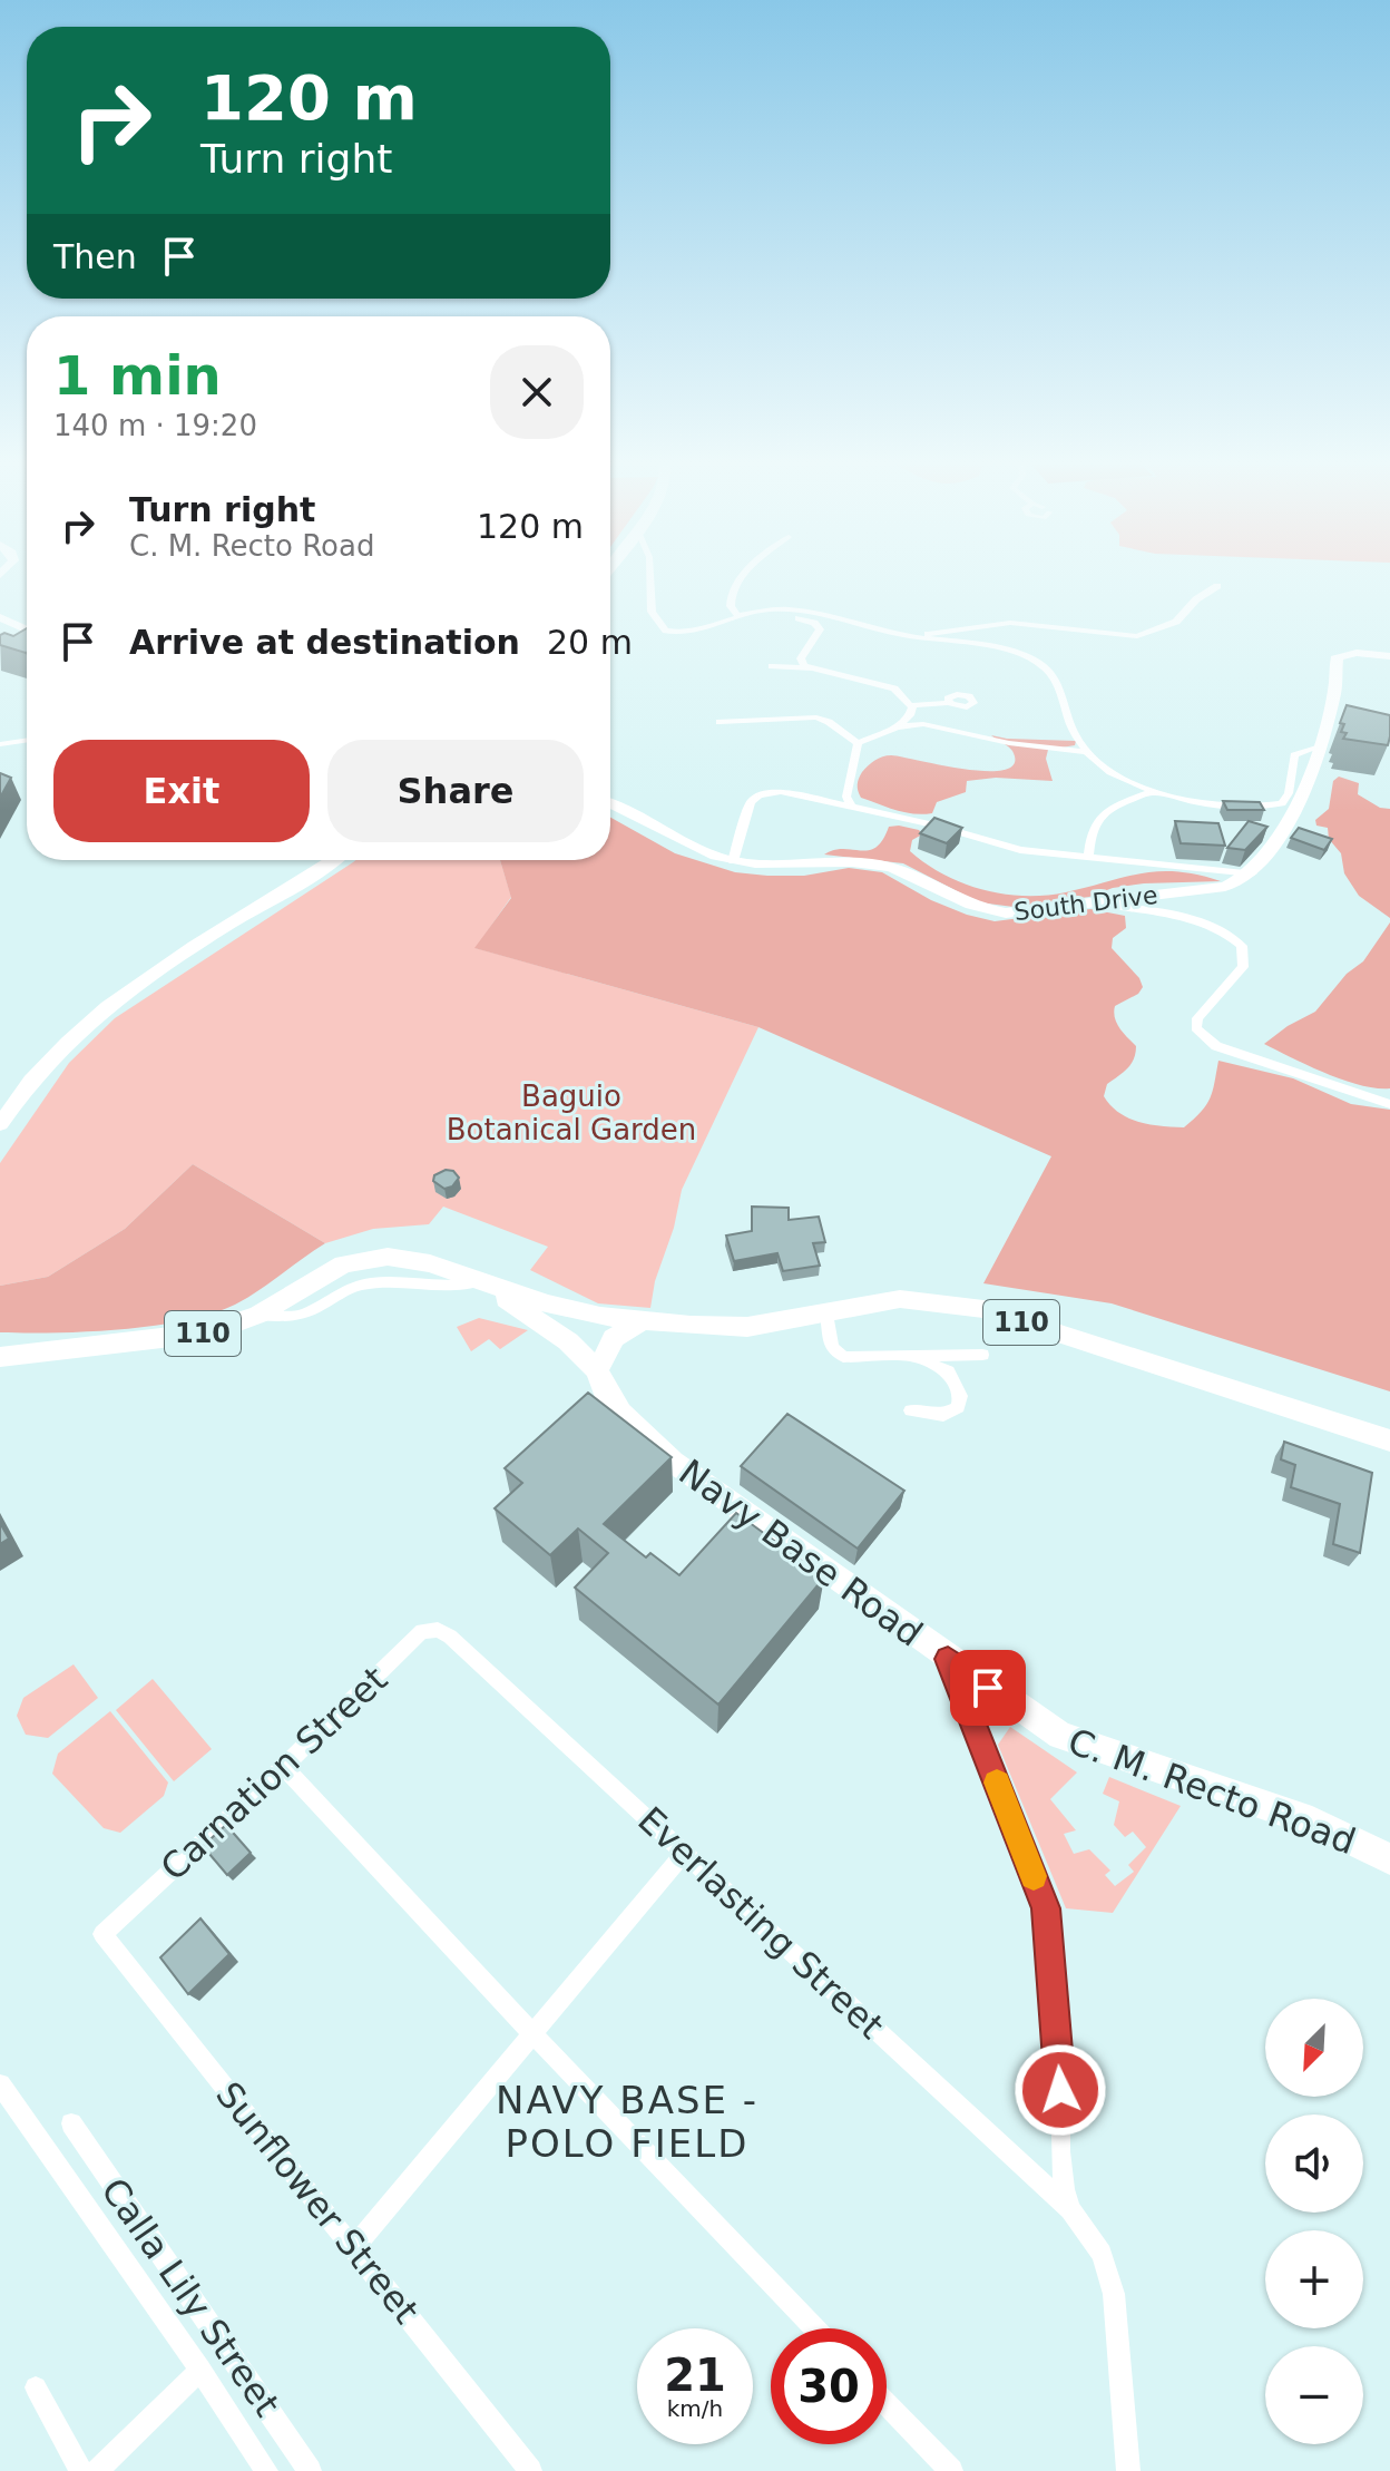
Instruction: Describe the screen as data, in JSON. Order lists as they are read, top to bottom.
{
  "streets": {
    "main road": [
      "South Drive",
      "110",
      "Navy Base Road",
      "C. M. Recto Road"
    ],
    "street": [
      "Carnation Street",
      "Everlasting Street",
      "Sunflower Street",
      "Calla Lily Street"
    ]
  },
  "crossings": [
    ["110", "Navy Base Road"],
    ["Navy Base Road", "C. M. Recto Road"],
    ["Navy Base Road", "Everlasting Street"],
    ["Carnation Street", "Everlasting Street"],
    ["Carnation Street", "Sunflower Street"]
  ],
  "districts": ["NAVY BASE - POLO FIELD"],
  "parks": ["Baguio Botanical Garden"],
  "north": "bottom left",
  "page": {
    "turn": ["120 m", "Turn right"],
    "then": "Then",
    "heading": ["1 min", "140 m · 19:20"],
    "list": [
      {
        "name": "Turn right",
        "note": "C. M. Recto Road",
        "value": "120 m"
      },
      {
        "name": "Arrive at destination",
        "value": "20 m"
      }
    ],
    "buttons": ["Exit", "Share"],
    "map_buttons": ["+", "−"],
    "speed": "21 km/h",
    "limit": "30"
  }
}
